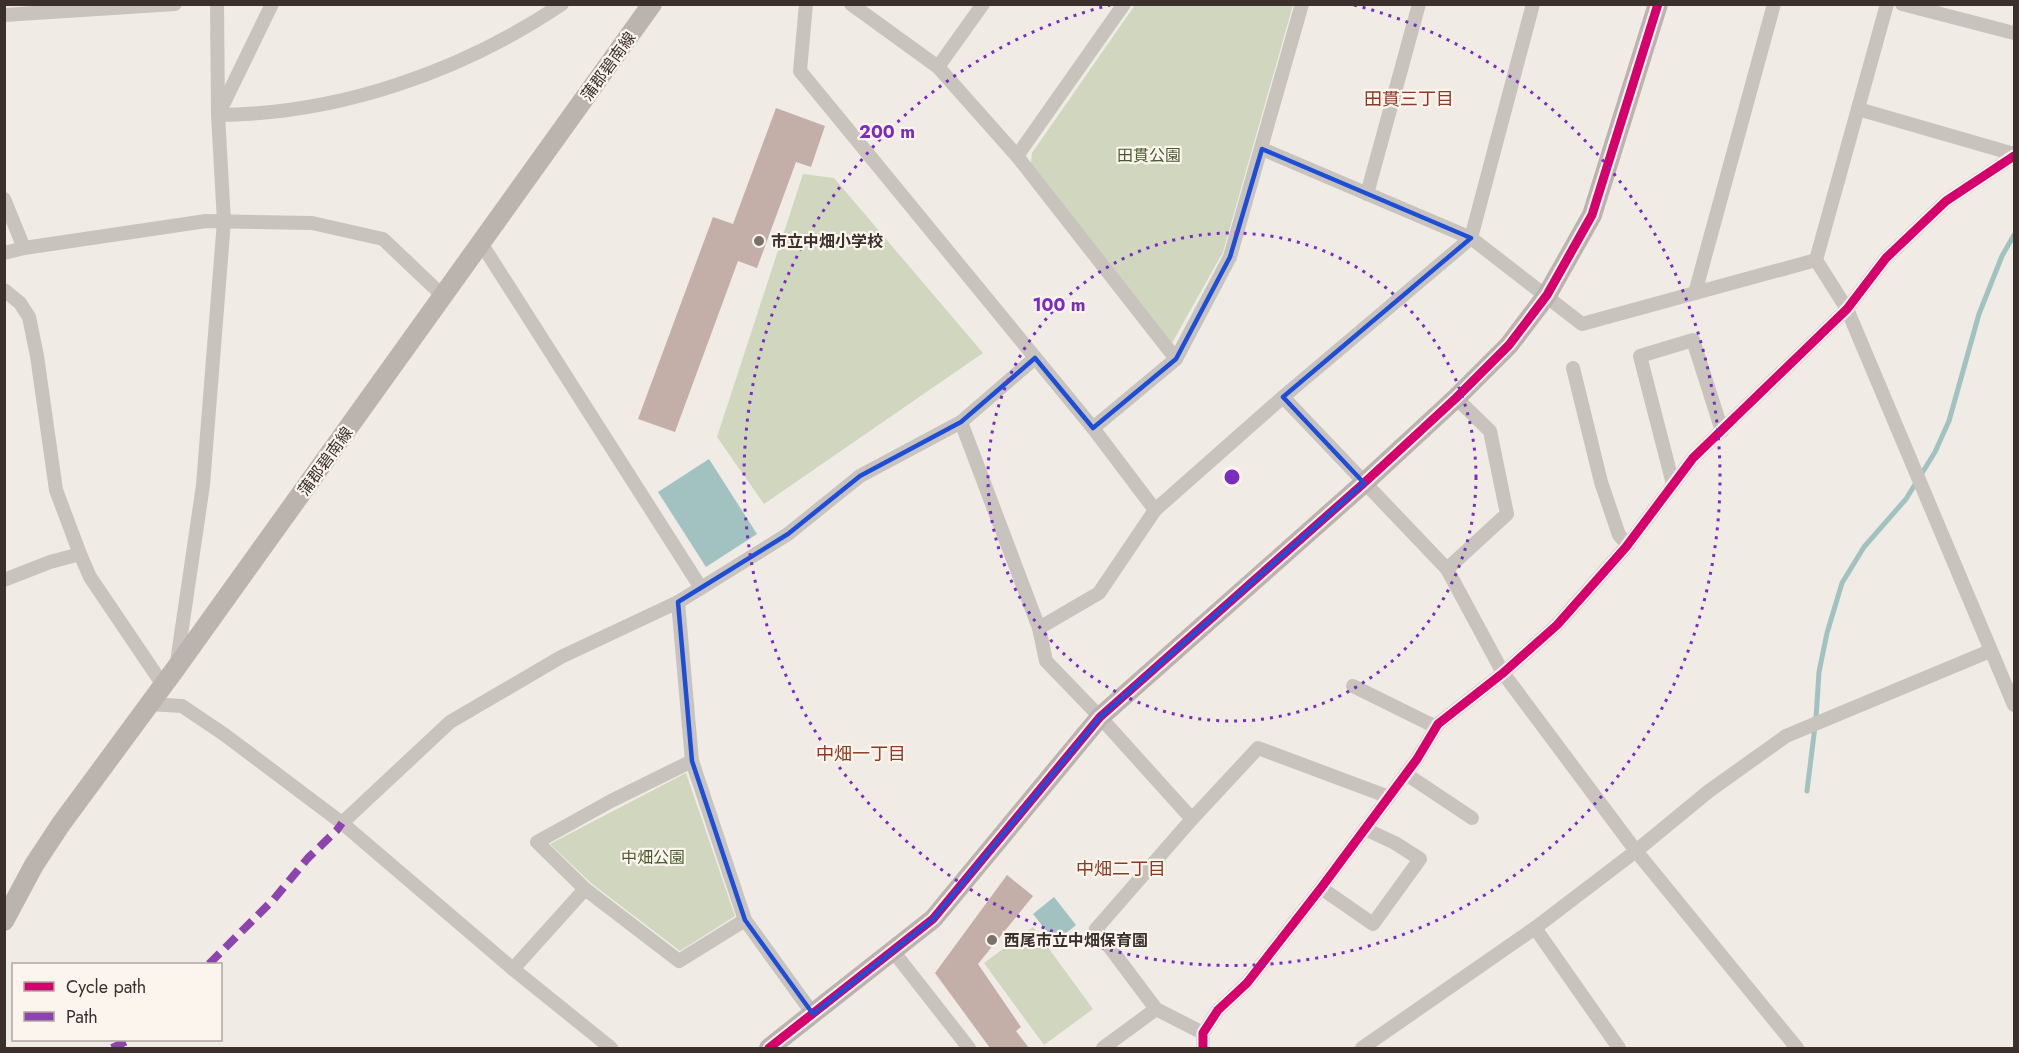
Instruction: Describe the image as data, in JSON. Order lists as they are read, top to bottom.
{
  "streets": {
    "street": ["蒲郡碧南線"]
  },
  "districts": ["田貫三丁目", "中畑一丁目", "中畑二丁目"],
  "parks": ["田貫公園", "中畑公園"],
  "places": ["市立中畑小学校", "西尾市立中畑保育園"],
  "legend": ["Cycle path", "Path"],
  "rings": ["200 m", "100 m"]
}
